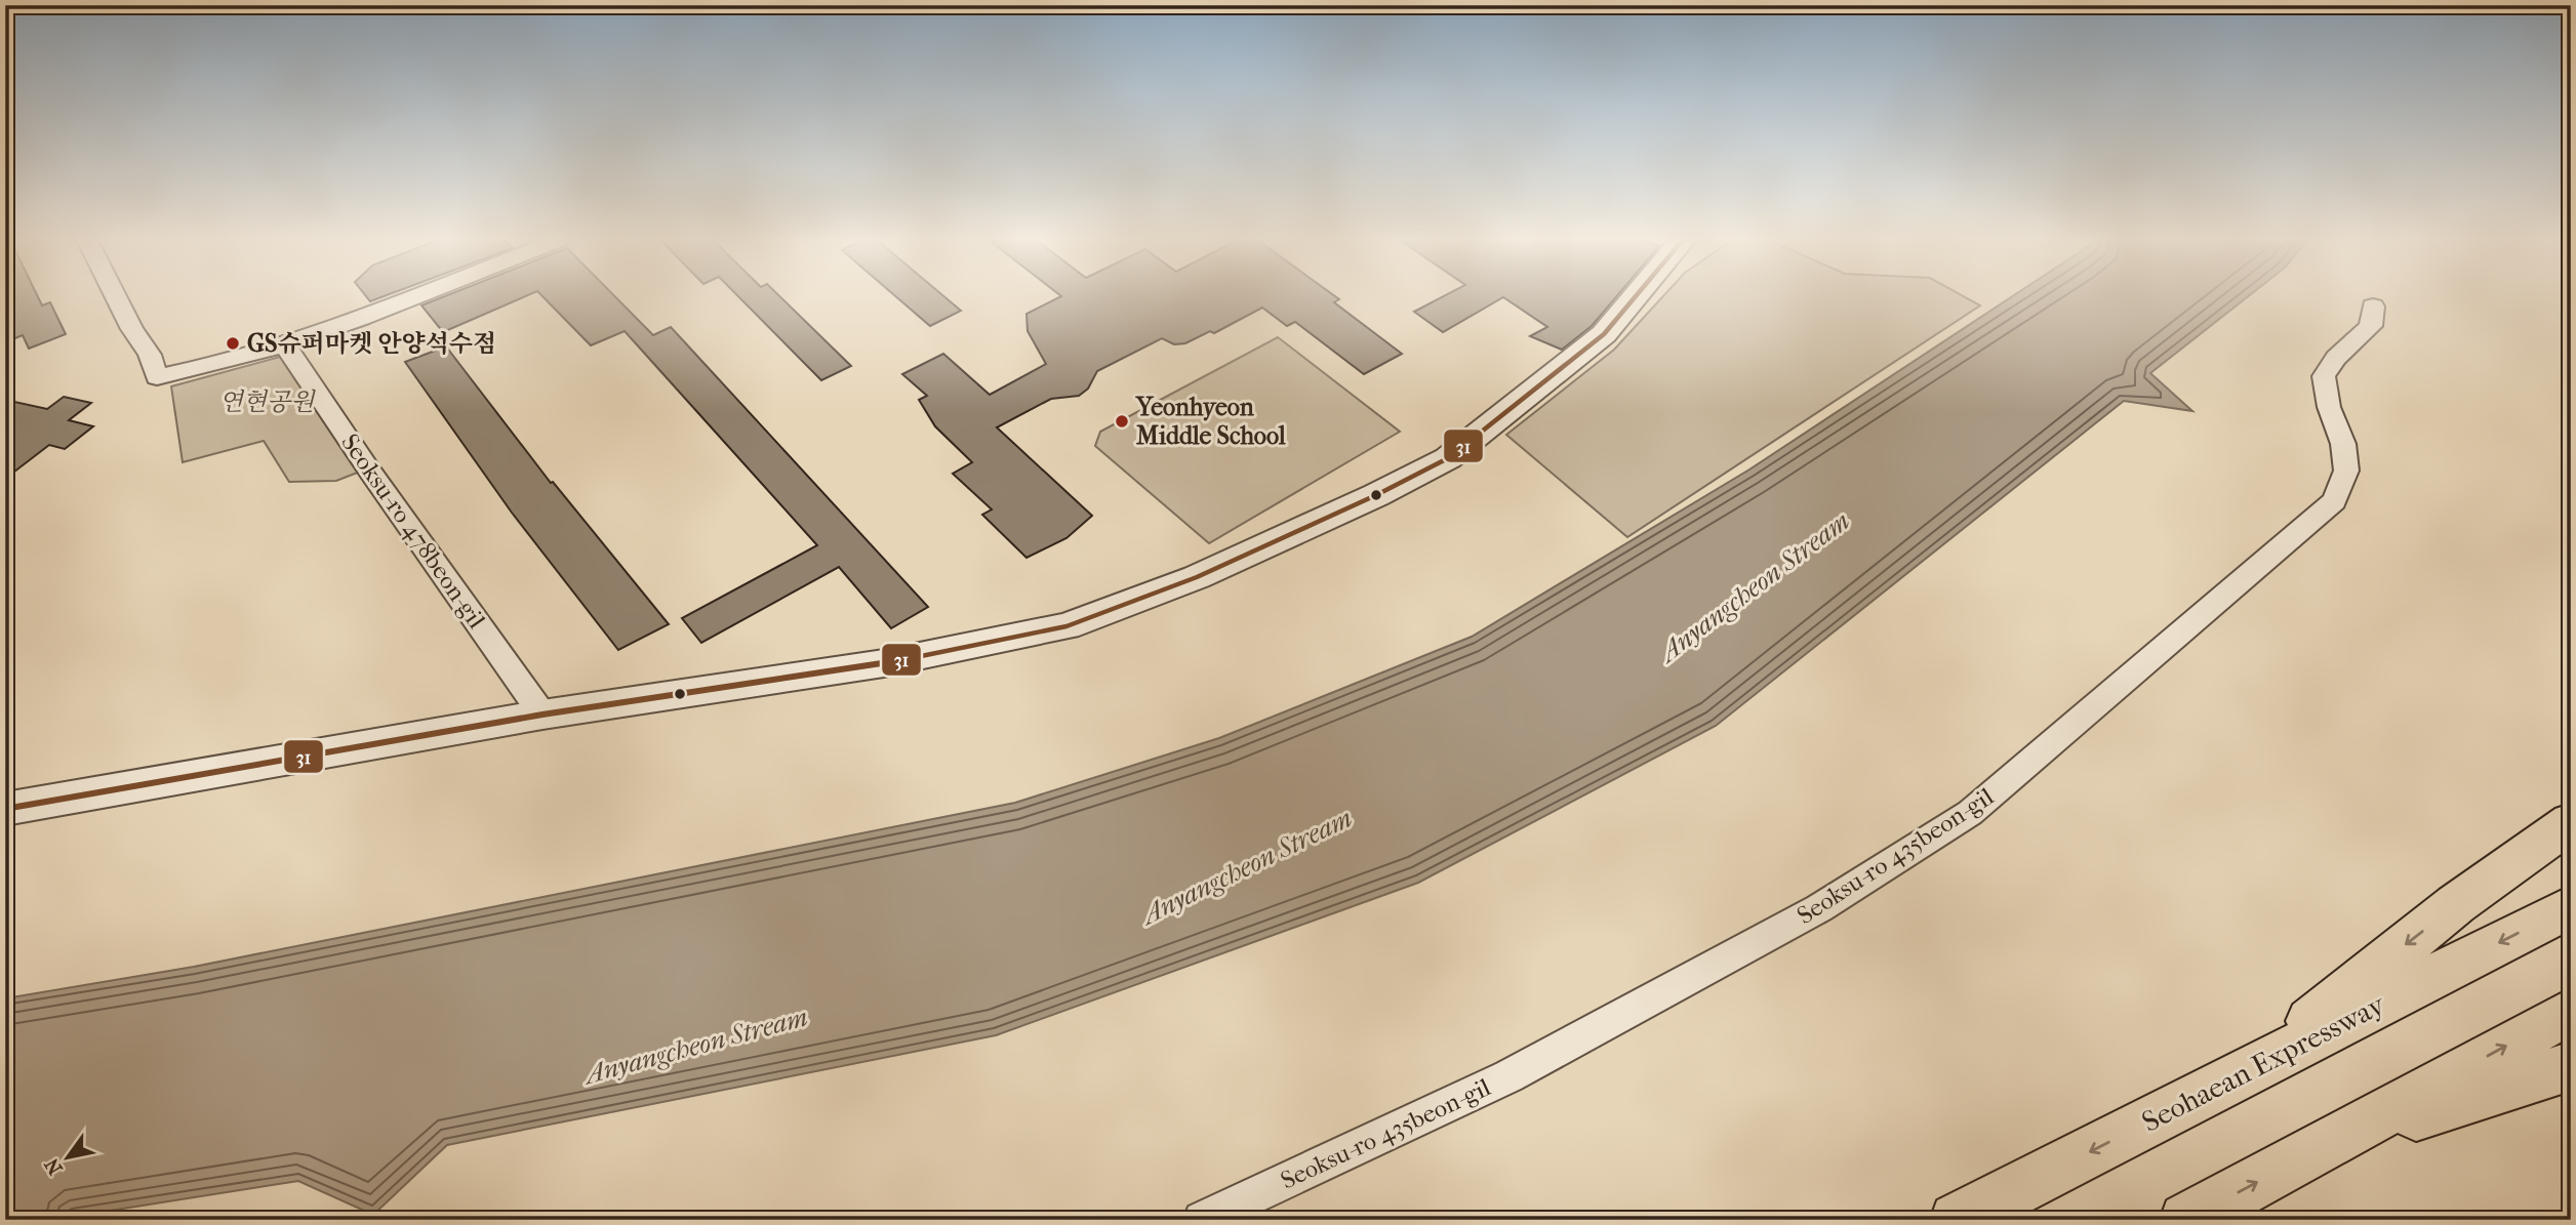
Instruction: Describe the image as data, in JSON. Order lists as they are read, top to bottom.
{
  "streets": {
    "highway": ["Seohaean Expressway"],
    "street": ["Seoksu-ro 478beon-gil", "Seoksu-ro 435beon-gil"]
  },
  "water": ["Anyangcheon Stream"],
  "parks": ["연현공원"],
  "places": ["GS슈퍼마켓 안양석수점", "Yeonhyeon Middle School"],
  "lines": ["transit line 31"],
  "north": "bottom left"
}
